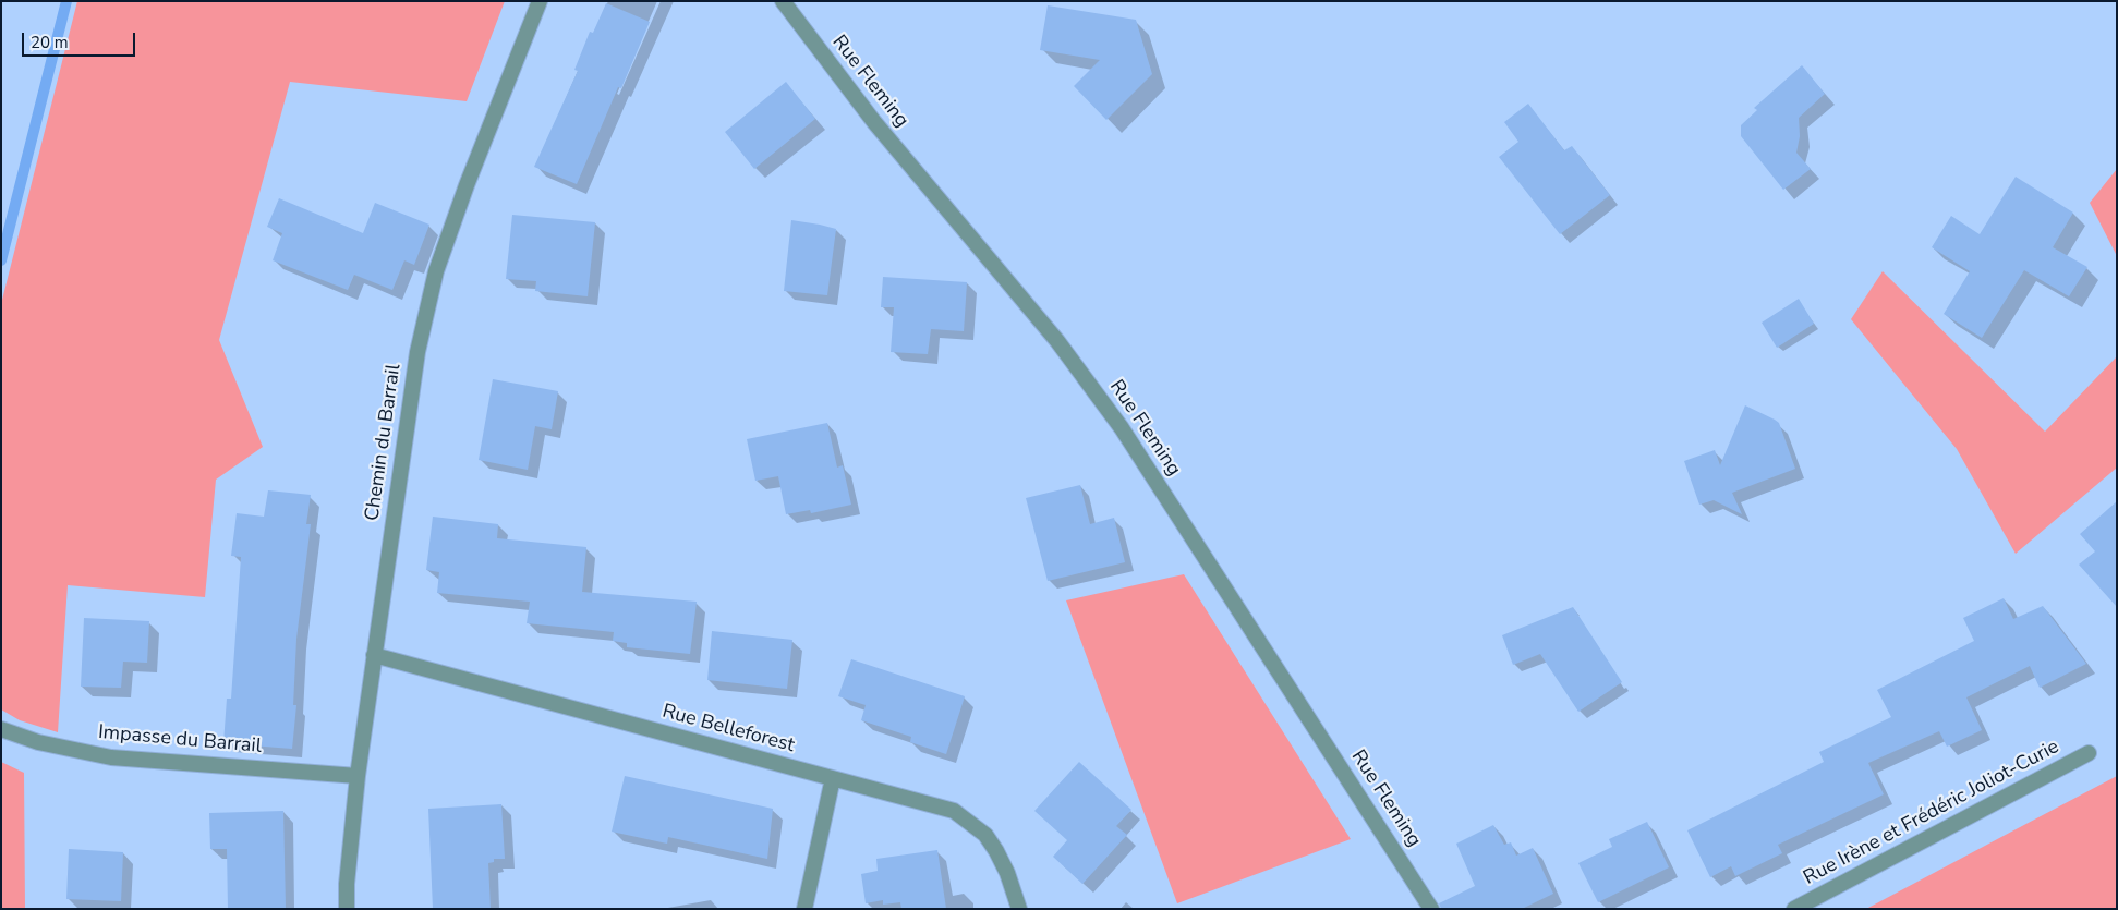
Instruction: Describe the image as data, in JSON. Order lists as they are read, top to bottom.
{
  "streets": {
    "street": [
      "Rue Fleming",
      "Chemin du Barrail",
      "Rue Belleforest",
      "Impasse du Barrail",
      "Rue Irène et Frédéric Joliot-Curie"
    ]
  },
  "crossings": [
    ["Chemin du Barrail", "Rue Belleforest"],
    ["Chemin du Barrail", "Impasse du Barrail"]
  ],
  "scale_bar": "20 m"
}
